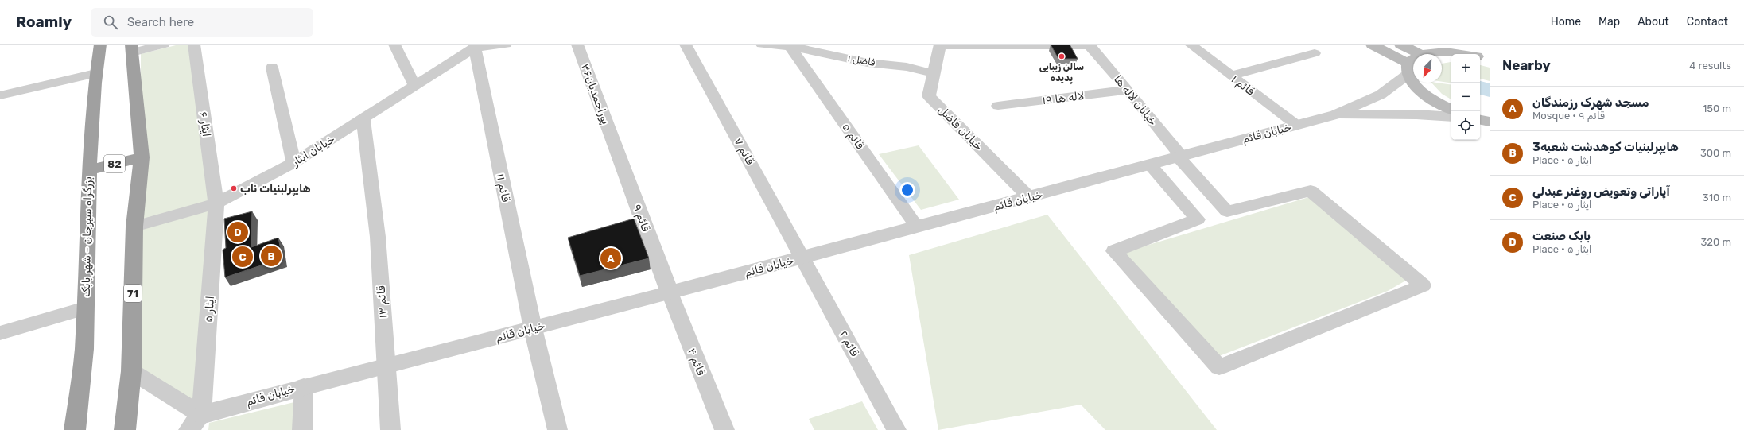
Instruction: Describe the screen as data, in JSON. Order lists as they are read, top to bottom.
{
  "streets": {
    "highway": ["82", "بزرگراه سیرجان - شهر بابک", "71"],
    "street": [
      "فاضل ۱",
      "قائم ۱",
      "پوراحمدیان۳۶",
      "لاله ها ۱۹",
      "خیابان لاله ها",
      "ایثار ۶",
      "خیابان فاضل",
      "خیابان قائم",
      "قائم ۵",
      "خیابان ایثار",
      "قائم ۷",
      "قائم ۱۱",
      "قائم ۹",
      "قائم ۱۳",
      "ایثار ۵",
      "قائم ۲",
      "قائم ۴"
    ]
  },
  "crossings": [
    ["فاضل ۱", "خیابان فاضل"],
    ["فاضل ۱", "قائم ۵"],
    ["قائم ۱", "خیابان قائم"],
    ["پوراحمدیان۳۶", "قائم ۹"],
    ["لاله ها ۱۹", "خیابان لاله ها"],
    ["خیابان لاله ها", "خیابان قائم"],
    ["ایثار ۶", "خیابان ایثار"],
    ["ایثار ۶", "ایثار ۵"],
    ["خیابان فاضل", "خیابان قائم"],
    ["خیابان قائم", "قائم ۵"],
    ["خیابان قائم", "قائم ۷"],
    ["خیابان قائم", "قائم ۱۱"],
    ["خیابان قائم", "قائم ۹"],
    ["خیابان قائم", "قائم ۱۳"],
    ["خیابان قائم", "ایثار ۵"],
    ["خیابان قائم", "قائم ۲"],
    ["خیابان قائم", "قائم ۴"],
    ["خیابان ایثار", "قائم ۱۱"],
    ["خیابان ایثار", "71"],
    ["خیابان ایثار", "قائم ۱۳"],
    ["خیابان ایثار", "ایثار ۵"],
    ["قائم ۷", "قائم ۲"],
    ["82", "بزرگراه سیرجان - شهر بابک"],
    ["82", "71"],
    ["قائم ۹", "قائم ۴"]
  ],
  "places": ["سالن زیبایی پدیده", "هایپرلبنیات ناب"],
  "north": "bottom left",
  "page": {
    "header": "Roamly",
    "search": "Search here",
    "nav": [
      "Home",
      "Map",
      "About",
      "Contact"
    ],
    "heading": ["Nearby", "4 results"],
    "map_buttons": ["+", "−"],
    "list": [
      {
        "mark": "A",
        "name": "مسجد شهرک رزمندگان",
        "note": "Mosque · قائم ۹",
        "value": "150 m"
      },
      {
        "mark": "B",
        "name": "هایپرلبنیات کوهدشت شعبه3",
        "note": "Place · ایثار ۵",
        "value": "300 m"
      },
      {
        "mark": "C",
        "name": "آپاراتی وتعویض روغنر عبدلی",
        "note": "Place · ایثار ۵",
        "value": "310 m"
      },
      {
        "mark": "D",
        "name": "بابک صنعت",
        "note": "Place · ایثار ۵",
        "value": "320 m"
      }
    ],
    "pins": [
      "D",
      "B",
      "C",
      "A"
    ]
  }
}
